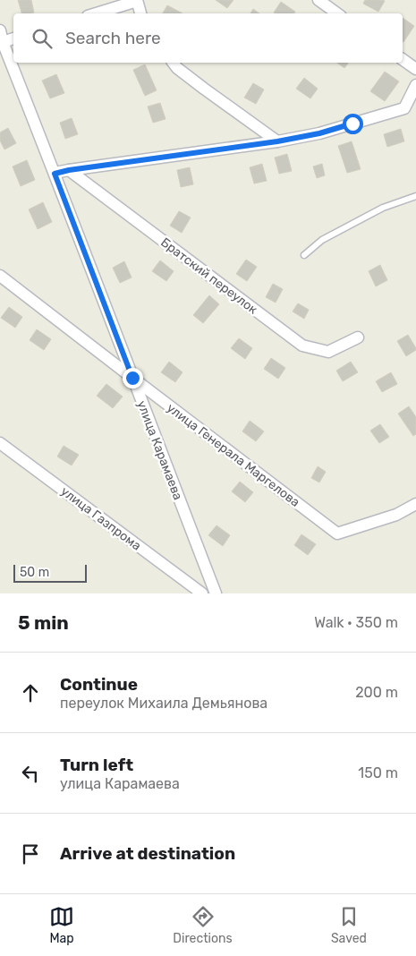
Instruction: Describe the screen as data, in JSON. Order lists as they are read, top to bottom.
{
  "streets": {
    "street": [
      "Братский переулок",
      "улица Карамаева",
      "улица Генерала Маргелова",
      "улица Газпрома"
    ]
  },
  "crossings": [
    ["улица Карамаева", "улица Генерала Маргелова"]
  ],
  "scale_bar": "50 m",
  "page": {
    "search": "Search here",
    "scale": "50 m",
    "heading": ["5 min", "Walk · 350 m"],
    "list": [
      ["Continue", "переулок Михаила Демьянова", "200 m"],
      ["Turn left", "улица Карамаева", "150 m"],
      "Arrive at destination"
    ],
    "nav": ["Map", "Directions", "Saved"]
  }
}
